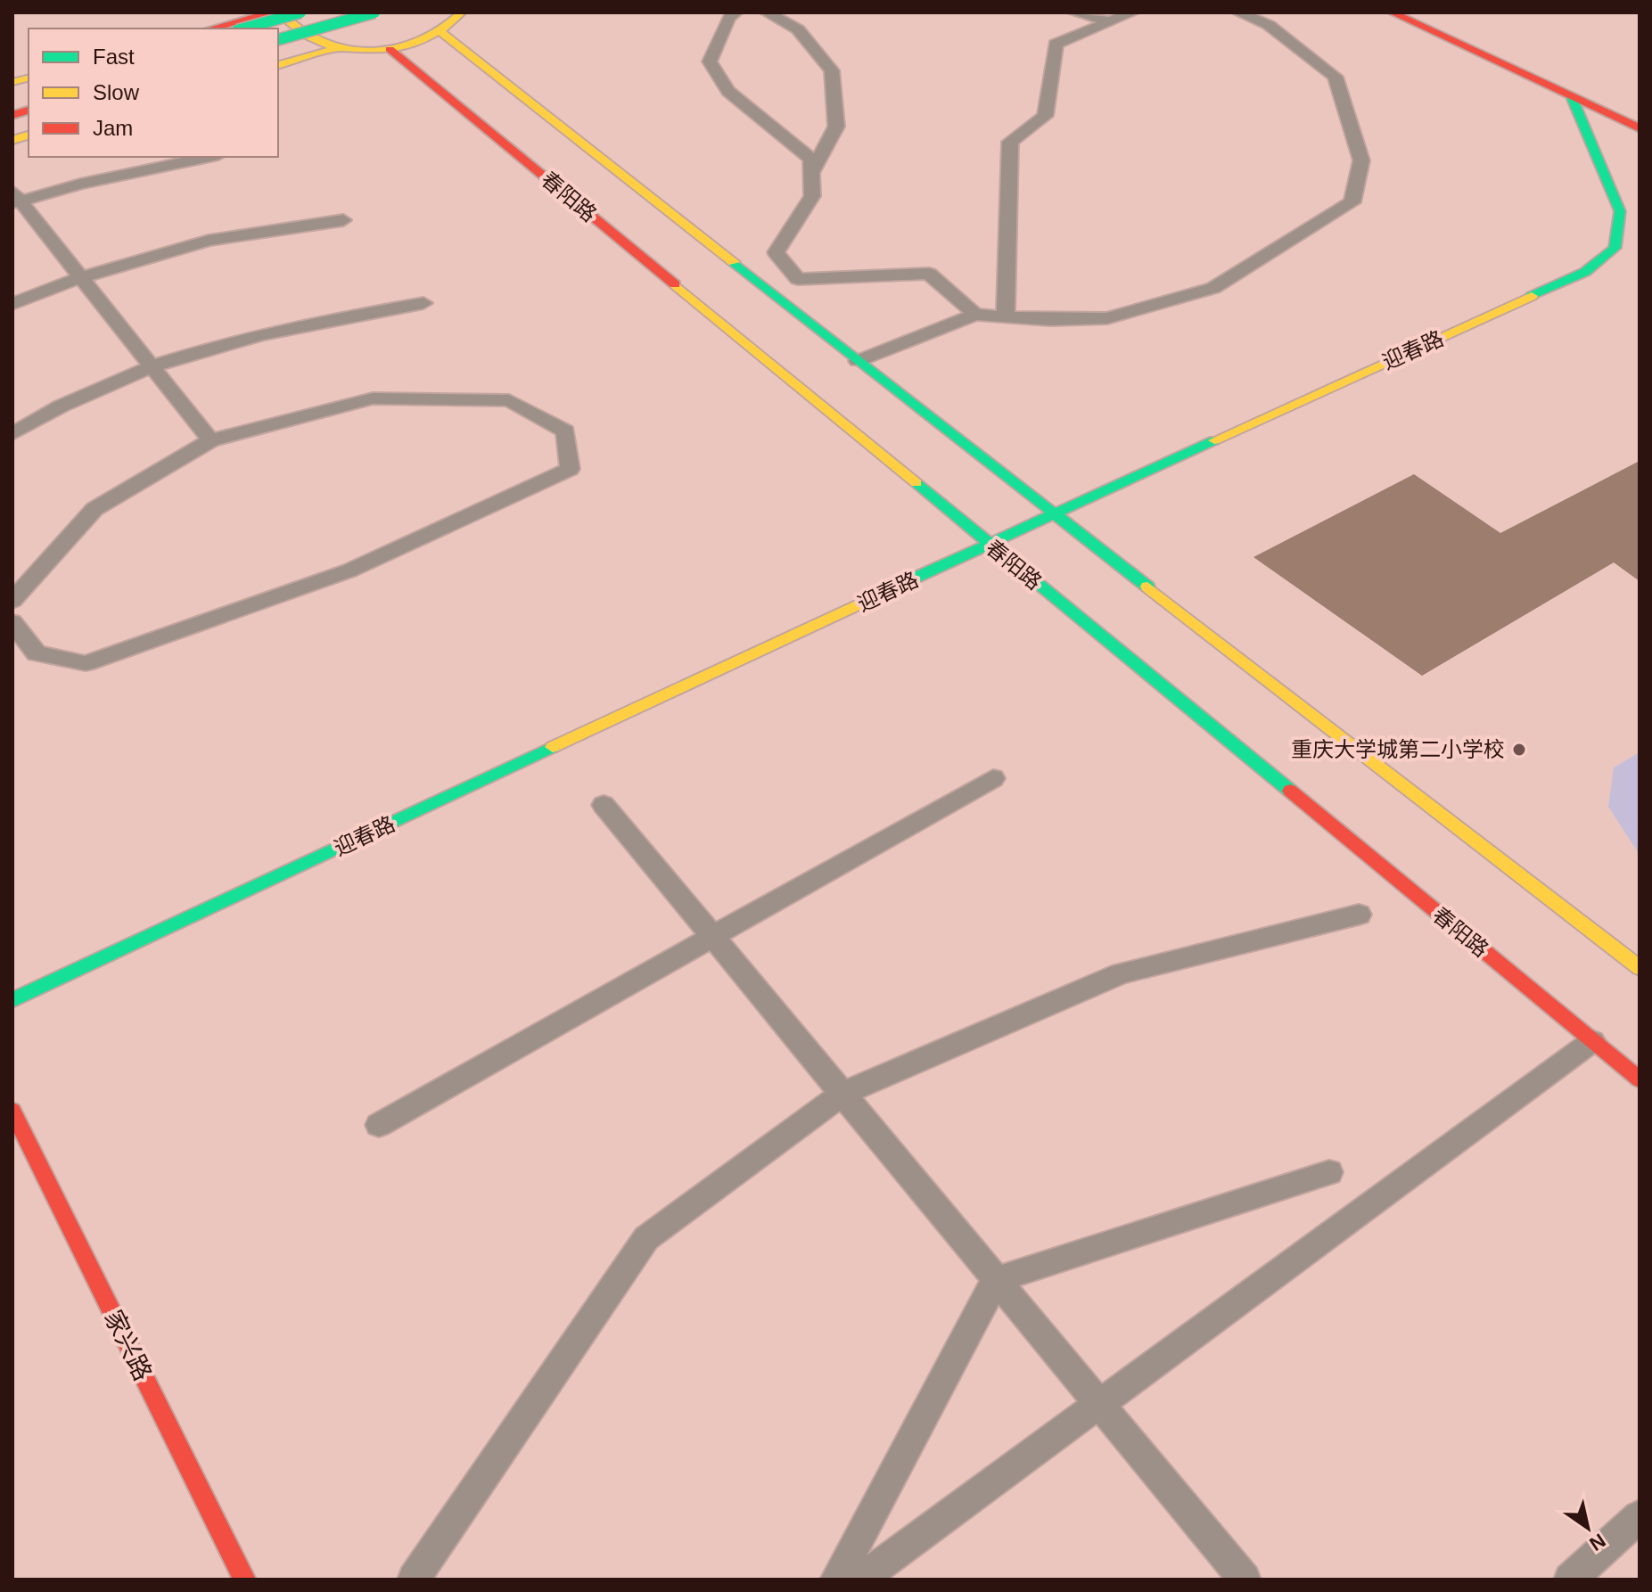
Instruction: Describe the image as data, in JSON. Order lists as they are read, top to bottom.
{
  "streets": {
    "main road": ["春阳路", "迎春路", "家兴路"]
  },
  "crossings": [
    ["春阳路", "迎春路"]
  ],
  "places": ["重庆大学城第二小学校"],
  "legend": ["Fast", "Slow", "Jam"],
  "north": "bottom right"
}
